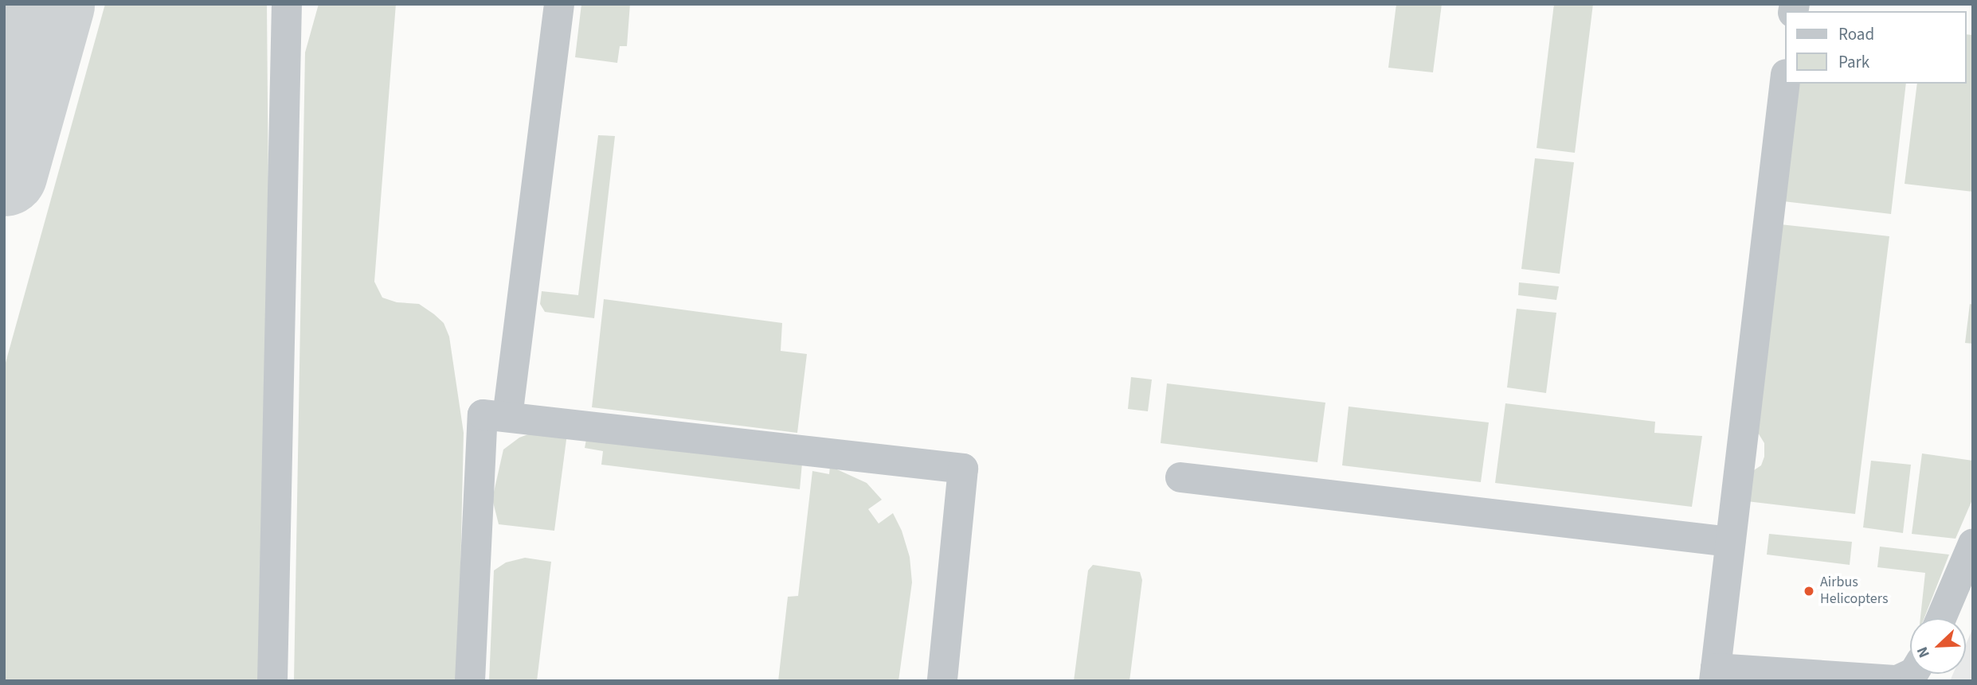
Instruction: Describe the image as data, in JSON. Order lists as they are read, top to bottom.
{
  "places": ["Airbus Helicopters"],
  "legend": ["Road", "Park"],
  "north": "bottom left"
}
